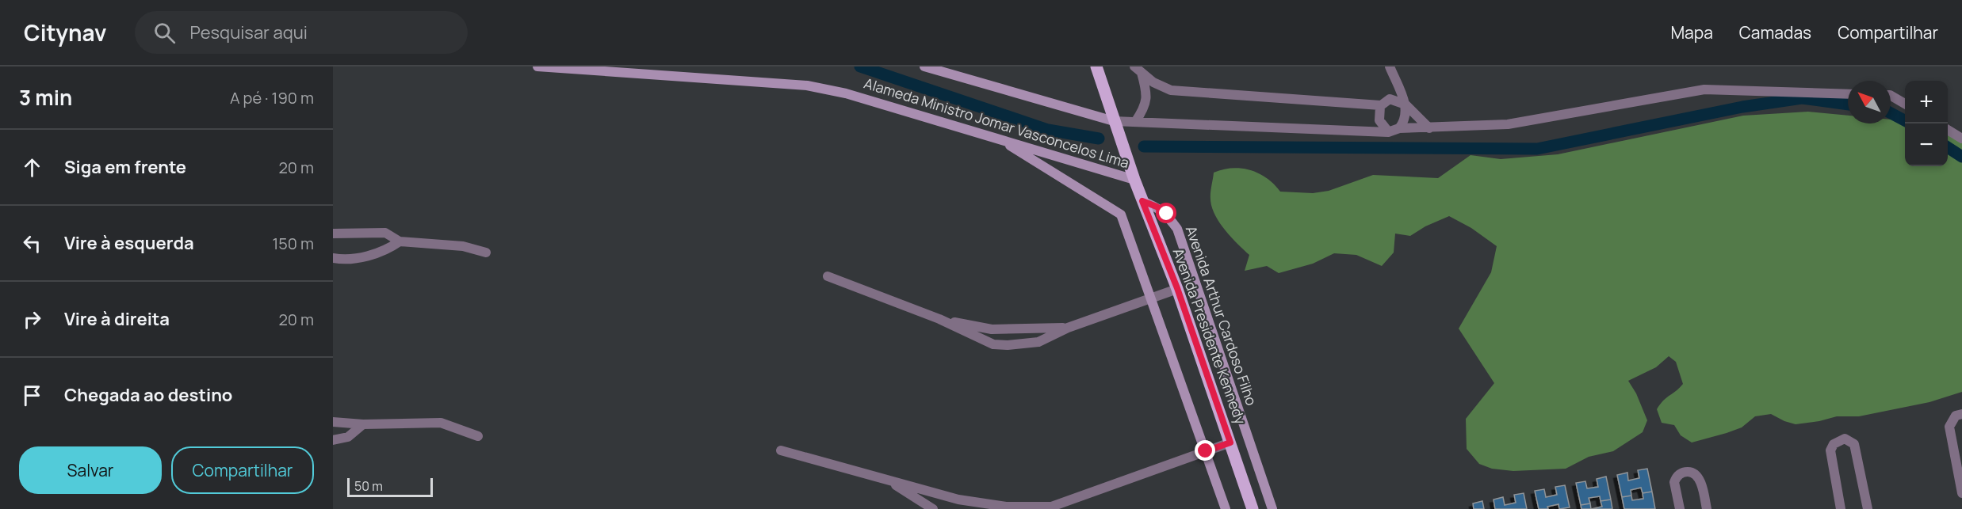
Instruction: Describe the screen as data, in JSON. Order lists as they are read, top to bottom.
{
  "streets": {
    "main road": ["Alameda Ministro Jomar Vasconcelos Lima", "Avenida Arthur Cardoso Filho", "Avenida Presidente Kennedy"]
  },
  "crossings": [
    ["Alameda Ministro Jomar Vasconcelos Lima", "Avenida Presidente Kennedy"],
    ["Avenida Arthur Cardoso Filho", "Avenida Presidente Kennedy"]
  ],
  "scale_bar": "50 m",
  "north": "top left",
  "page": {
    "header": "Citynav",
    "search": "Pesquisar aqui",
    "nav": ["Mapa", "Camadas", "Compartilhar"],
    "heading": ["3 min", "A pé · 190 m"],
    "map_buttons": ["+", "−"],
    "list": [
      ["Siga em frente", "20 m"],
      ["Vire à esquerda", "150 m"],
      ["Vire à direita", "20 m"],
      "Chegada ao destino"
    ],
    "buttons": ["Salvar", "Compartilhar"],
    "scale": "50 m"
  }
}
